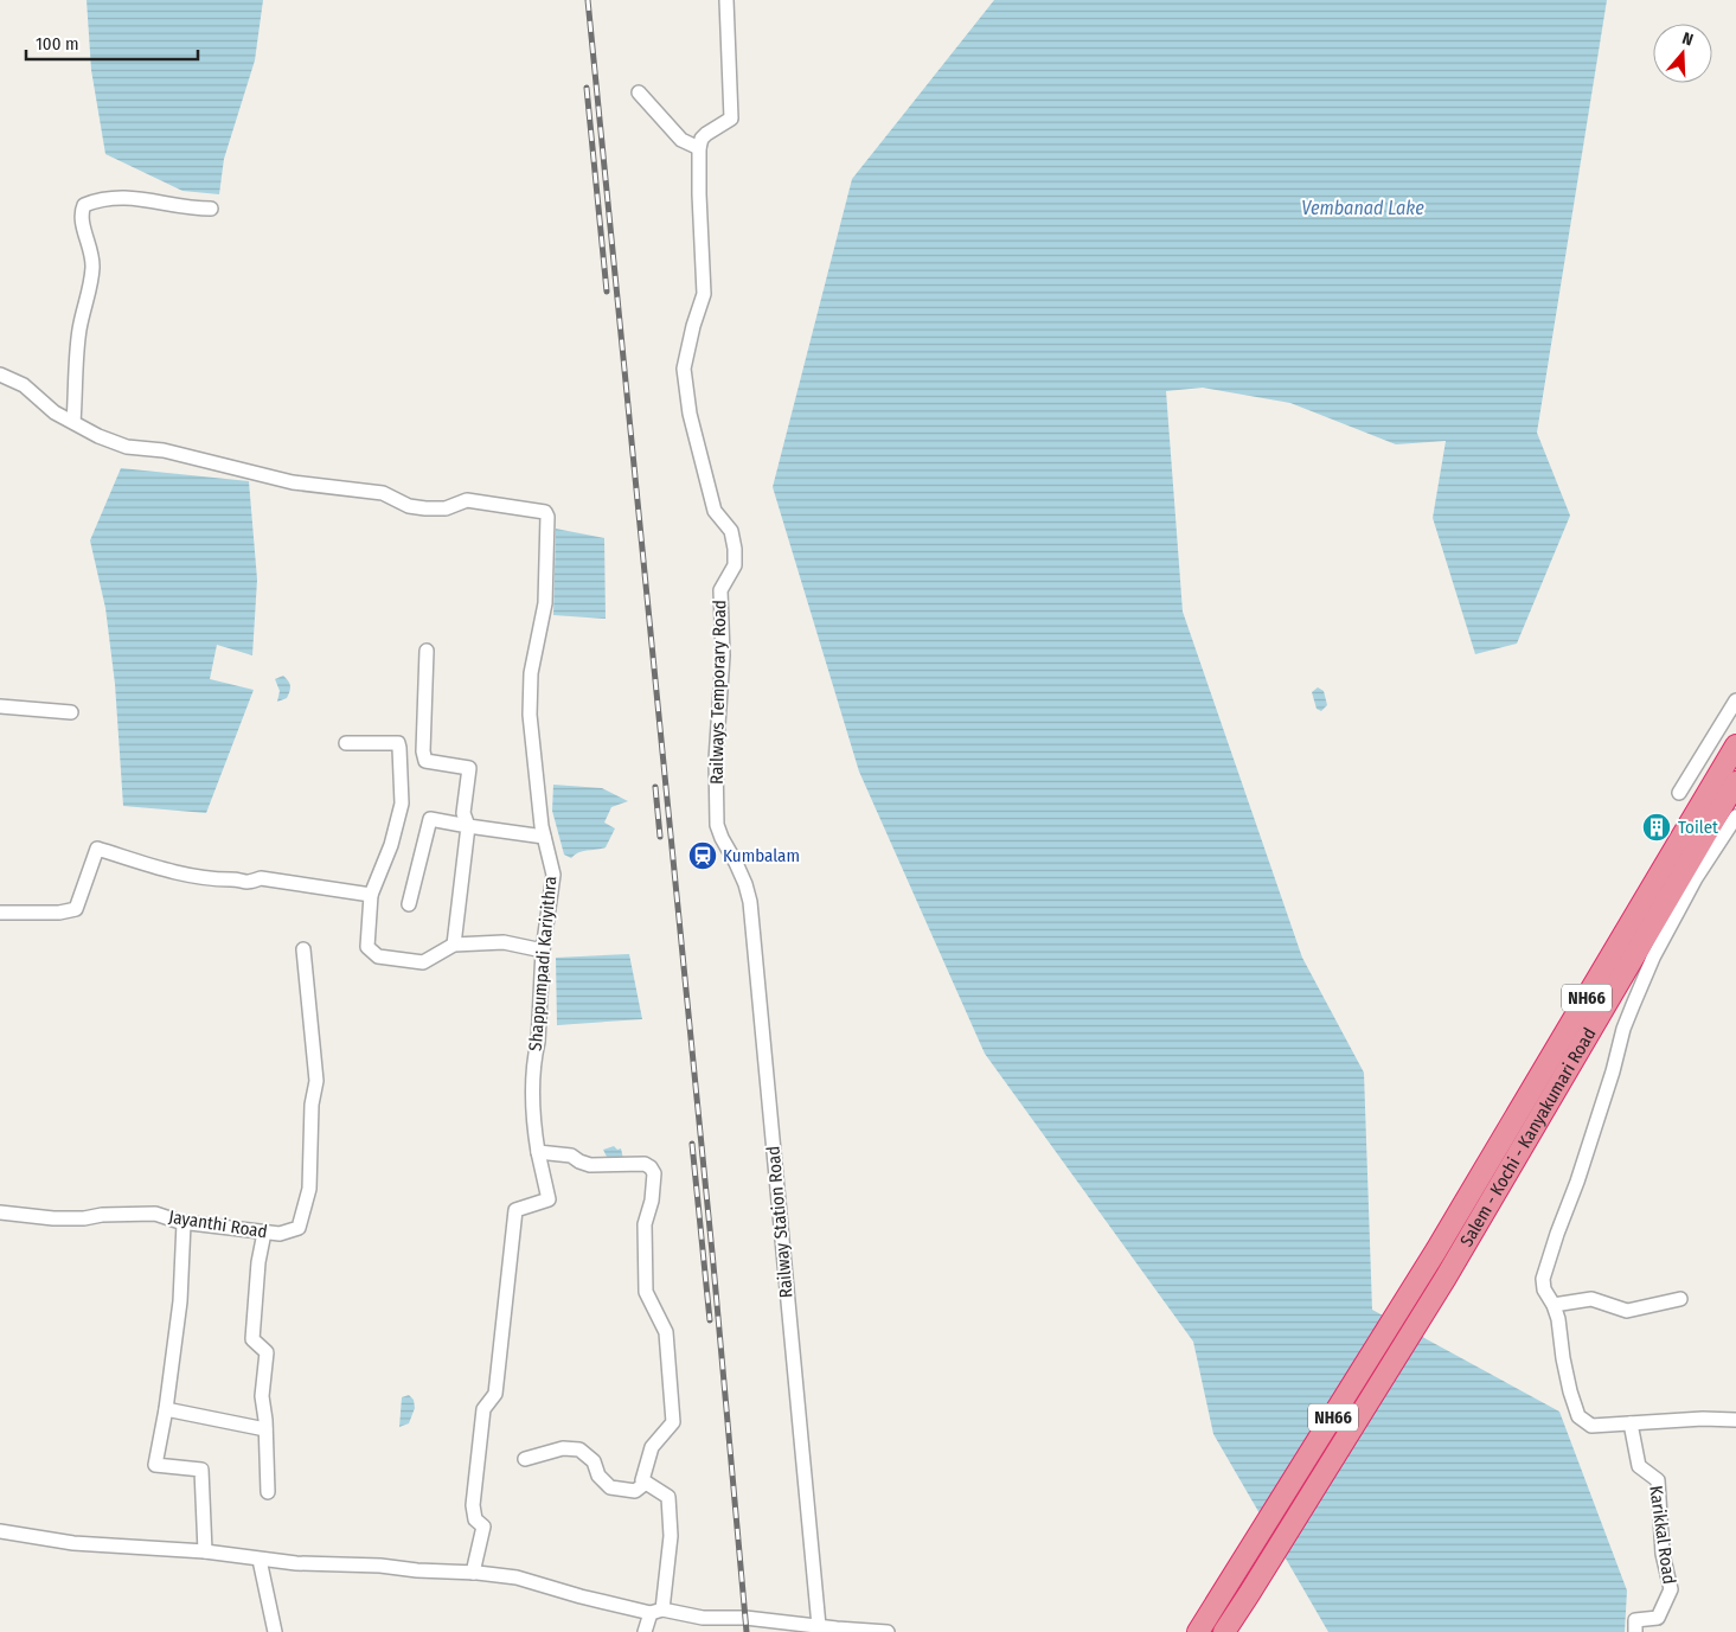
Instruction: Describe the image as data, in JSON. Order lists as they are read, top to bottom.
{
  "streets": {
    "highway": ["NH66", "Salem - Kochi - Kanyakumari Road"],
    "street": [
      "Railways Temporary Road",
      "Shappumpadi Kariyithra",
      "Railway Station Road",
      "Jayanthi Road",
      "Karikkal Road"
    ]
  },
  "crossings": [
    ["Railways Temporary Road", "Railway Station Road"]
  ],
  "water": ["Vembanad Lake"],
  "places": {
    "building": ["Toilet"],
    "station": ["Kumbalam"]
  },
  "scale_bar": "100 m",
  "north": "top"
}
